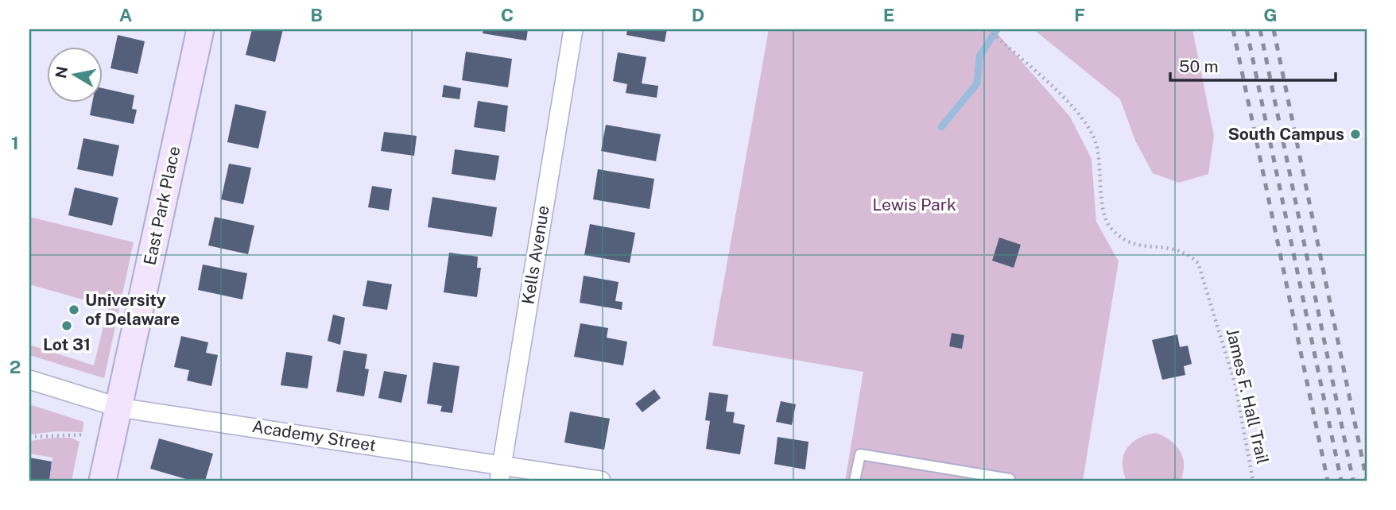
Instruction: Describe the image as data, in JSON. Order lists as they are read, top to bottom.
{
  "streets": {
    "street": ["East Park Place", "Kells Avenue", "Academy Street"],
    "path": ["James F. Hall Trail"]
  },
  "crossings": [
    ["East Park Place", "Academy Street"],
    ["Kells Avenue", "Academy Street"]
  ],
  "parks": ["Lewis Park"],
  "places": ["South Campus", "University of Delaware", "Lot 31"],
  "scale_bar": "50 m",
  "north": "left",
  "grid": {
    "columns": [
      "A",
      "B",
      "C",
      "D",
      "E",
      "F",
      "G"
    ],
    "rows": ["1", "2"]
  }
}
